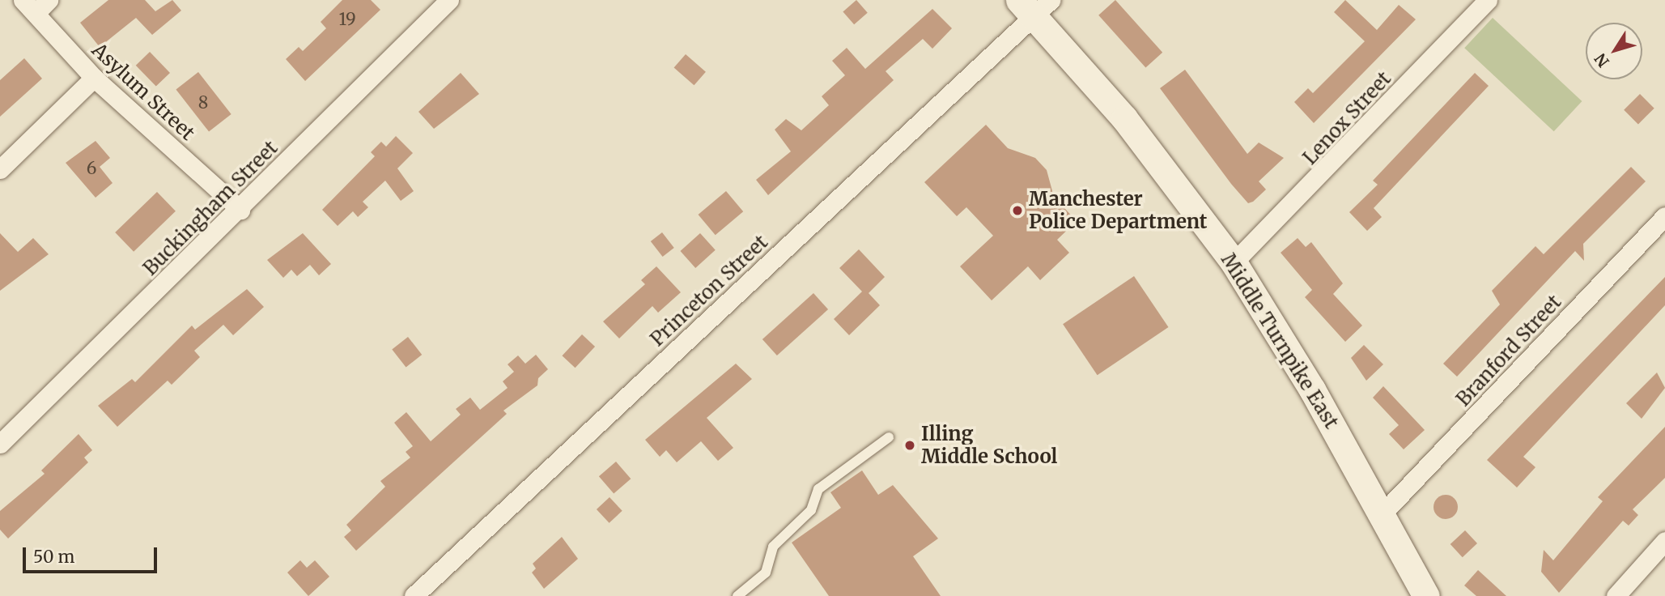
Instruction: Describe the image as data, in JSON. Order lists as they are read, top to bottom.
{
  "streets": {
    "main road": ["Middle Turnpike East"],
    "street": [
      "Asylum Street",
      "Lenox Street",
      "Buckingham Street",
      "Princeton Street",
      "Branford Street"
    ]
  },
  "crossings": [
    ["Asylum Street", "Buckingham Street"],
    ["Lenox Street", "Middle Turnpike East"],
    ["Princeton Street", "Middle Turnpike East"],
    ["Middle Turnpike East", "Branford Street"]
  ],
  "places": ["Manchester Police Department", "Illing Middle School"],
  "house_numbers": ["19", "8", "6"],
  "scale_bar": "50 m",
  "north": "bottom left"
}
